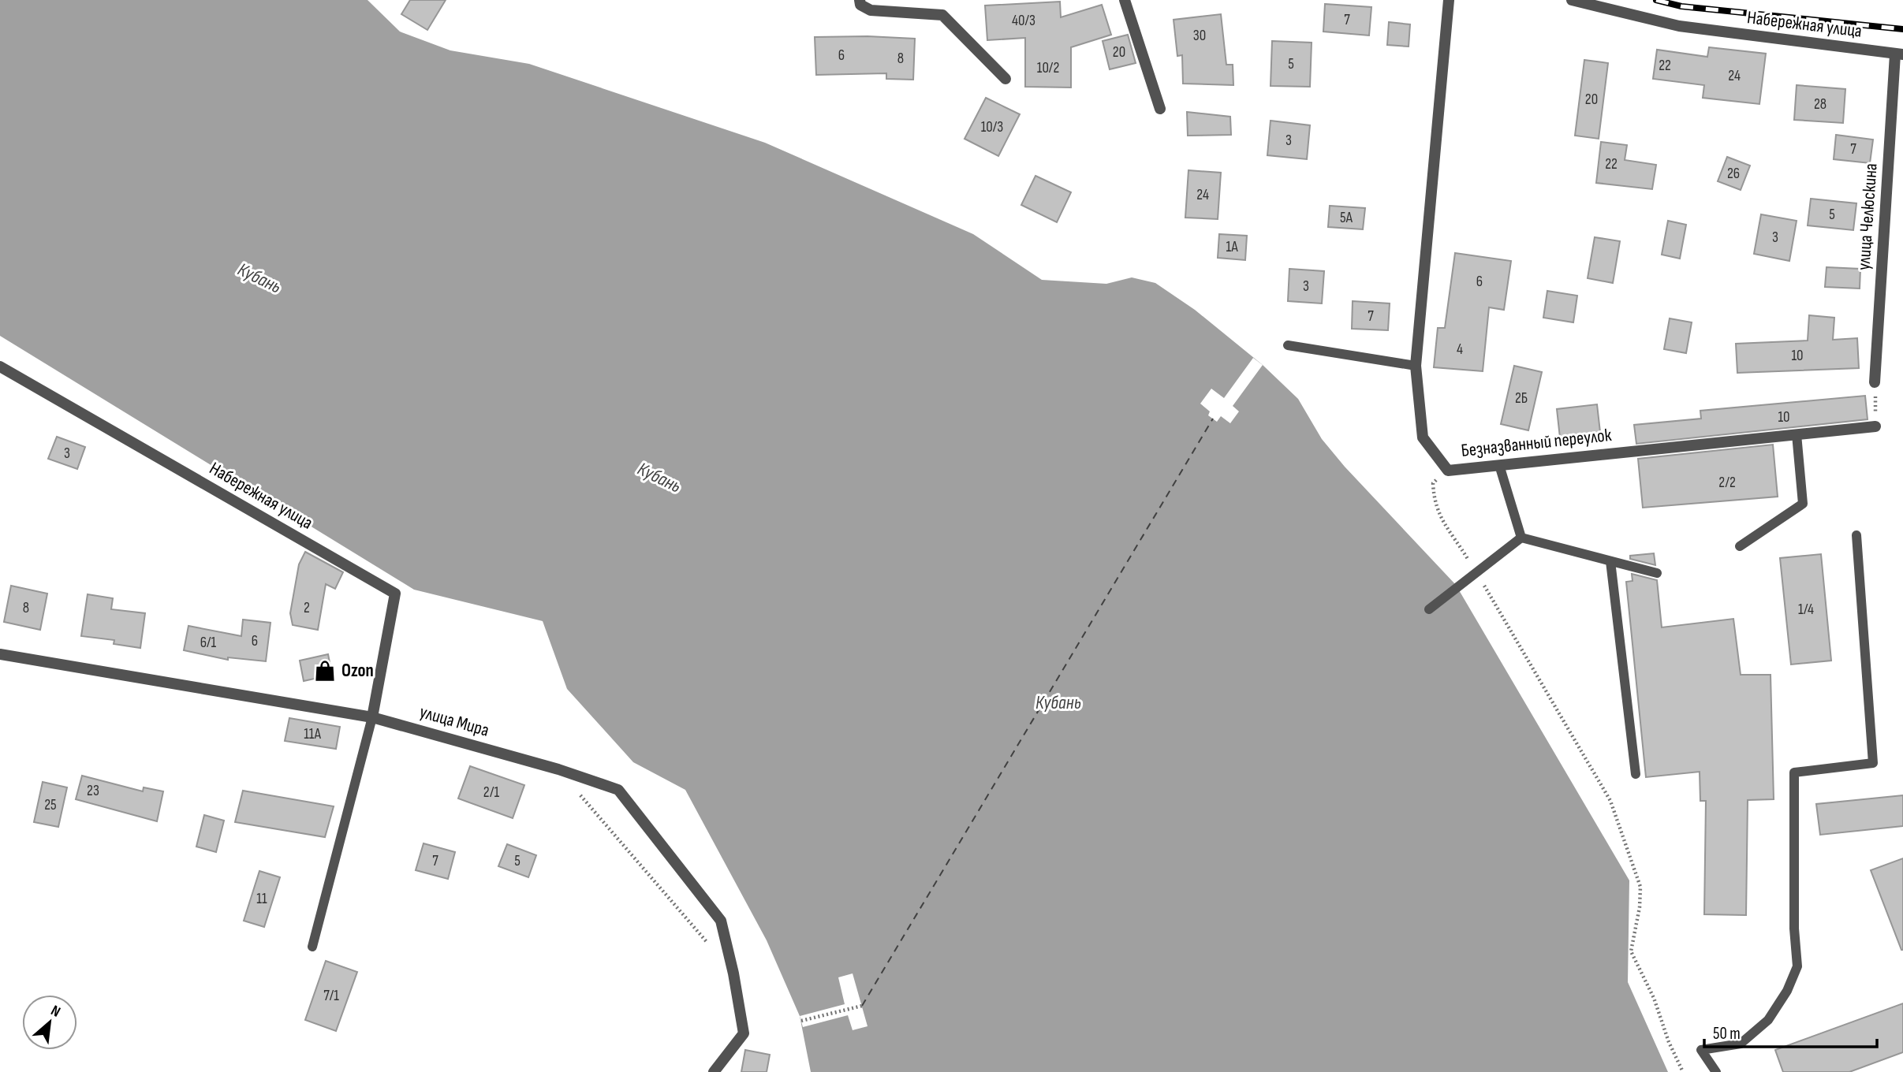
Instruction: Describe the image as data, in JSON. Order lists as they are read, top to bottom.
{
  "streets": {
    "street": [
      "Набережная улица",
      "улица Челюскина",
      "Безназванный переулок",
      "улица Мира"
    ]
  },
  "crossings": [
    ["Набережная улица", "улица Челюскина"],
    ["Набережная улица", "улица Мира"]
  ],
  "water": ["Кубань"],
  "places": {
    "shop": ["Ozon"]
  },
  "house_numbers": [
    "7",
    "40/3",
    "30",
    "20",
    "6",
    "8",
    "5",
    "22",
    "10/2",
    "24",
    "20",
    "28",
    "10/3",
    "3",
    "7",
    "22",
    "26",
    "24",
    "5",
    "5А",
    "3",
    "1А",
    "6",
    "3",
    "7",
    "4",
    "10",
    "2Б",
    "10",
    "3",
    "2/2",
    "8",
    "2",
    "1/4",
    "6",
    "6/1",
    "11А",
    "23",
    "2/1",
    "25",
    "7",
    "5",
    "11",
    "7/1"
  ],
  "scale_bar": "50 m",
  "north": "top right"
}
